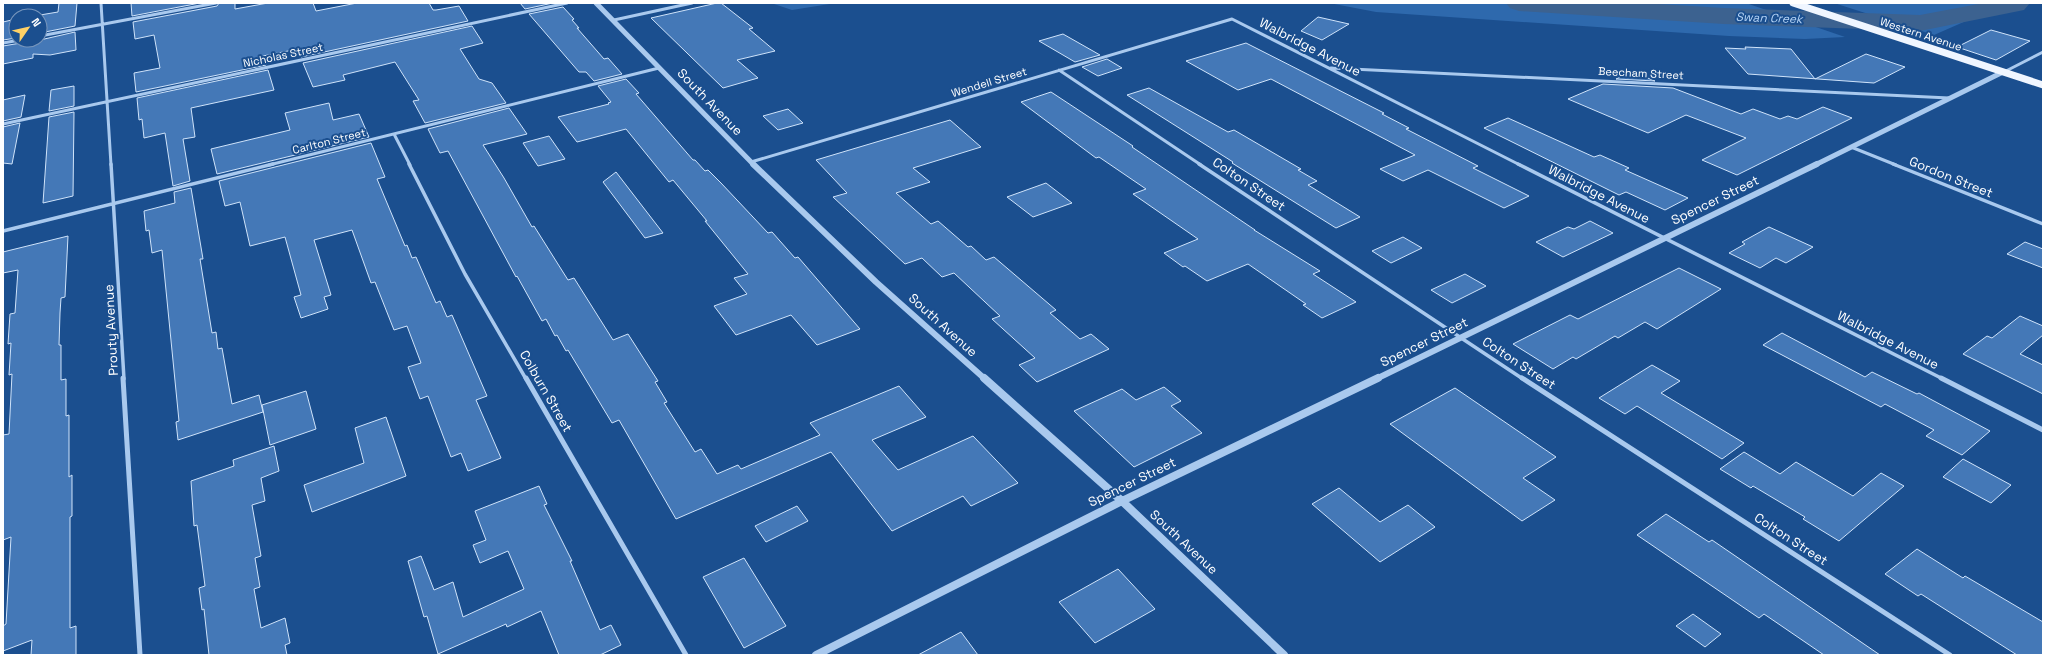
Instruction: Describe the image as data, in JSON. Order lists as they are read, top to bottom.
{
  "streets": {
    "main road": ["Western Avenue"],
    "street": [
      "Walbridge Avenue",
      "Nicholas Street",
      "Beecham Street",
      "Wendell Street",
      "South Avenue",
      "Carlton Street",
      "Gordon Street",
      "Colton Street",
      "Spencer Street",
      "Prouty Avenue",
      "Colburn Street"
    ]
  },
  "crossings": [
    ["Western Avenue", "Spencer Street"],
    ["Walbridge Avenue", "Beecham Street"],
    ["Walbridge Avenue", "Wendell Street"],
    ["Walbridge Avenue", "Spencer Street"],
    ["Nicholas Street", "Prouty Avenue"],
    ["Beecham Street", "Spencer Street"],
    ["Wendell Street", "South Avenue"],
    ["Wendell Street", "Colton Street"],
    ["South Avenue", "Carlton Street"],
    ["South Avenue", "Spencer Street"],
    ["Carlton Street", "Prouty Avenue"],
    ["Carlton Street", "Colburn Street"],
    ["Gordon Street", "Spencer Street"],
    ["Colton Street", "Spencer Street"]
  ],
  "water": ["Swan Creek"],
  "north": "top right"
}
